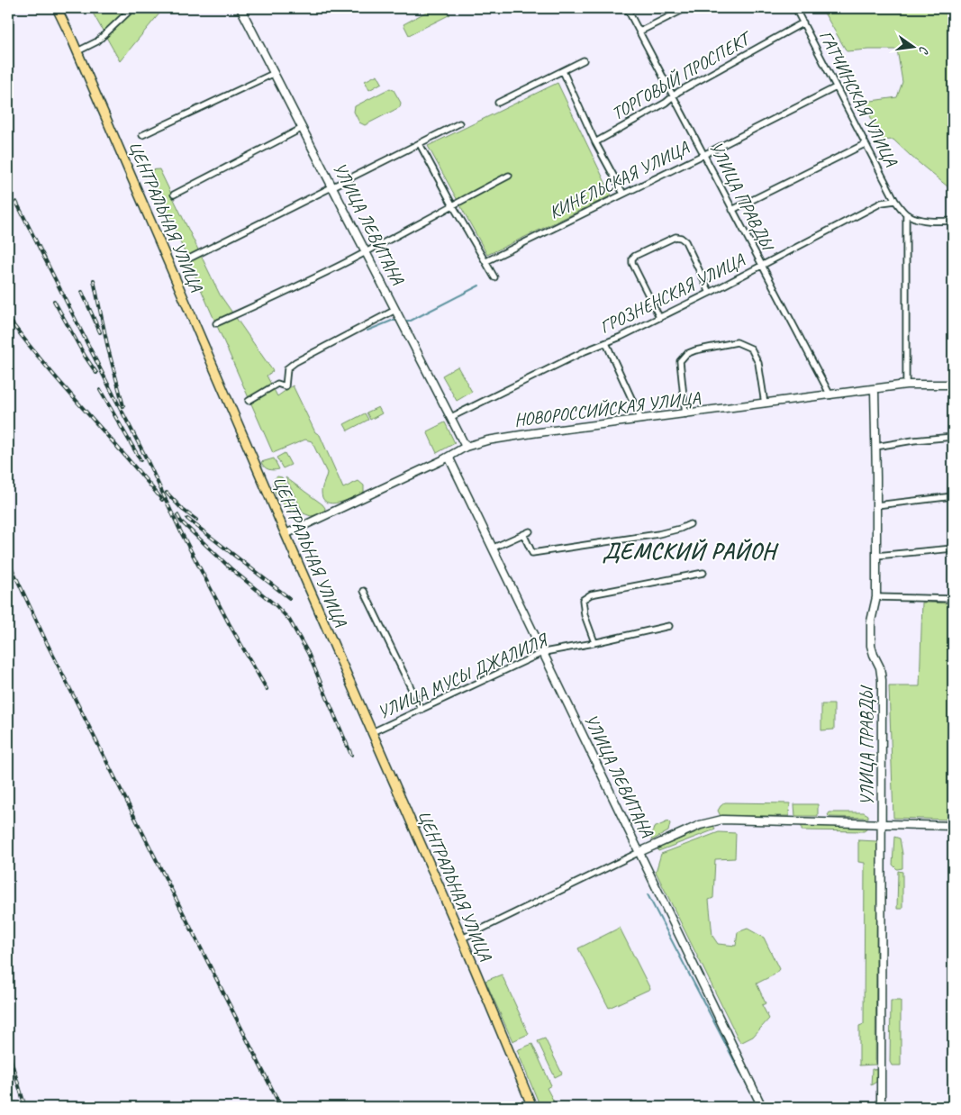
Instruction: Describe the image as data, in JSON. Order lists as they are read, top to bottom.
{
  "streets": {
    "main road": ["ЦЕНТРАЛЬНАЯ УЛИЦА"],
    "street": [
      "ТОРГОВЫЙ ПРОСПЕКТ",
      "ГАТЧИНСКАЯ УЛИЦА",
      "КИНЕЛЬСКАЯ УЛИЦА",
      "УЛИЦА ПРАВДЫ",
      "УЛИЦА ЛЕВИТАНА",
      "ГРОЗНЕНСКАЯ УЛИЦА",
      "НОВОРОССИЙСКАЯ УЛИЦА",
      "УЛИЦА МУСЫ ДЖАЛИЛЯ"
    ]
  },
  "crossings": [
    ["ТОРГОВЫЙ ПРОСПЕКТ", "ГАТЧИНСКАЯ УЛИЦА"],
    ["ТОРГОВЫЙ ПРОСПЕКТ", "УЛИЦА ПРАВДЫ"],
    ["ГАТЧИНСКАЯ УЛИЦА", "КИНЕЛЬСКАЯ УЛИЦА"],
    ["ГАТЧИНСКАЯ УЛИЦА", "ГРОЗНЕНСКАЯ УЛИЦА"],
    ["КИНЕЛЬСКАЯ УЛИЦА", "УЛИЦА ПРАВДЫ"],
    ["УЛИЦА ПРАВДЫ", "ГРОЗНЕНСКАЯ УЛИЦА"],
    ["УЛИЦА ПРАВДЫ", "НОВОРОССИЙСКАЯ УЛИЦА"],
    ["ЦЕНТРАЛЬНАЯ УЛИЦА", "НОВОРОССИЙСКАЯ УЛИЦА"],
    ["ЦЕНТРАЛЬНАЯ УЛИЦА", "УЛИЦА МУСЫ ДЖАЛИЛЯ"],
    ["УЛИЦА ЛЕВИТАНА", "ГРОЗНЕНСКАЯ УЛИЦА"],
    ["УЛИЦА ЛЕВИТАНА", "НОВОРОССИЙСКАЯ УЛИЦА"],
    ["УЛИЦА ЛЕВИТАНА", "УЛИЦА МУСЫ ДЖАЛИЛЯ"]
  ],
  "districts": ["ДЕМСКИЙ РАЙОН"],
  "north": "right"
}
